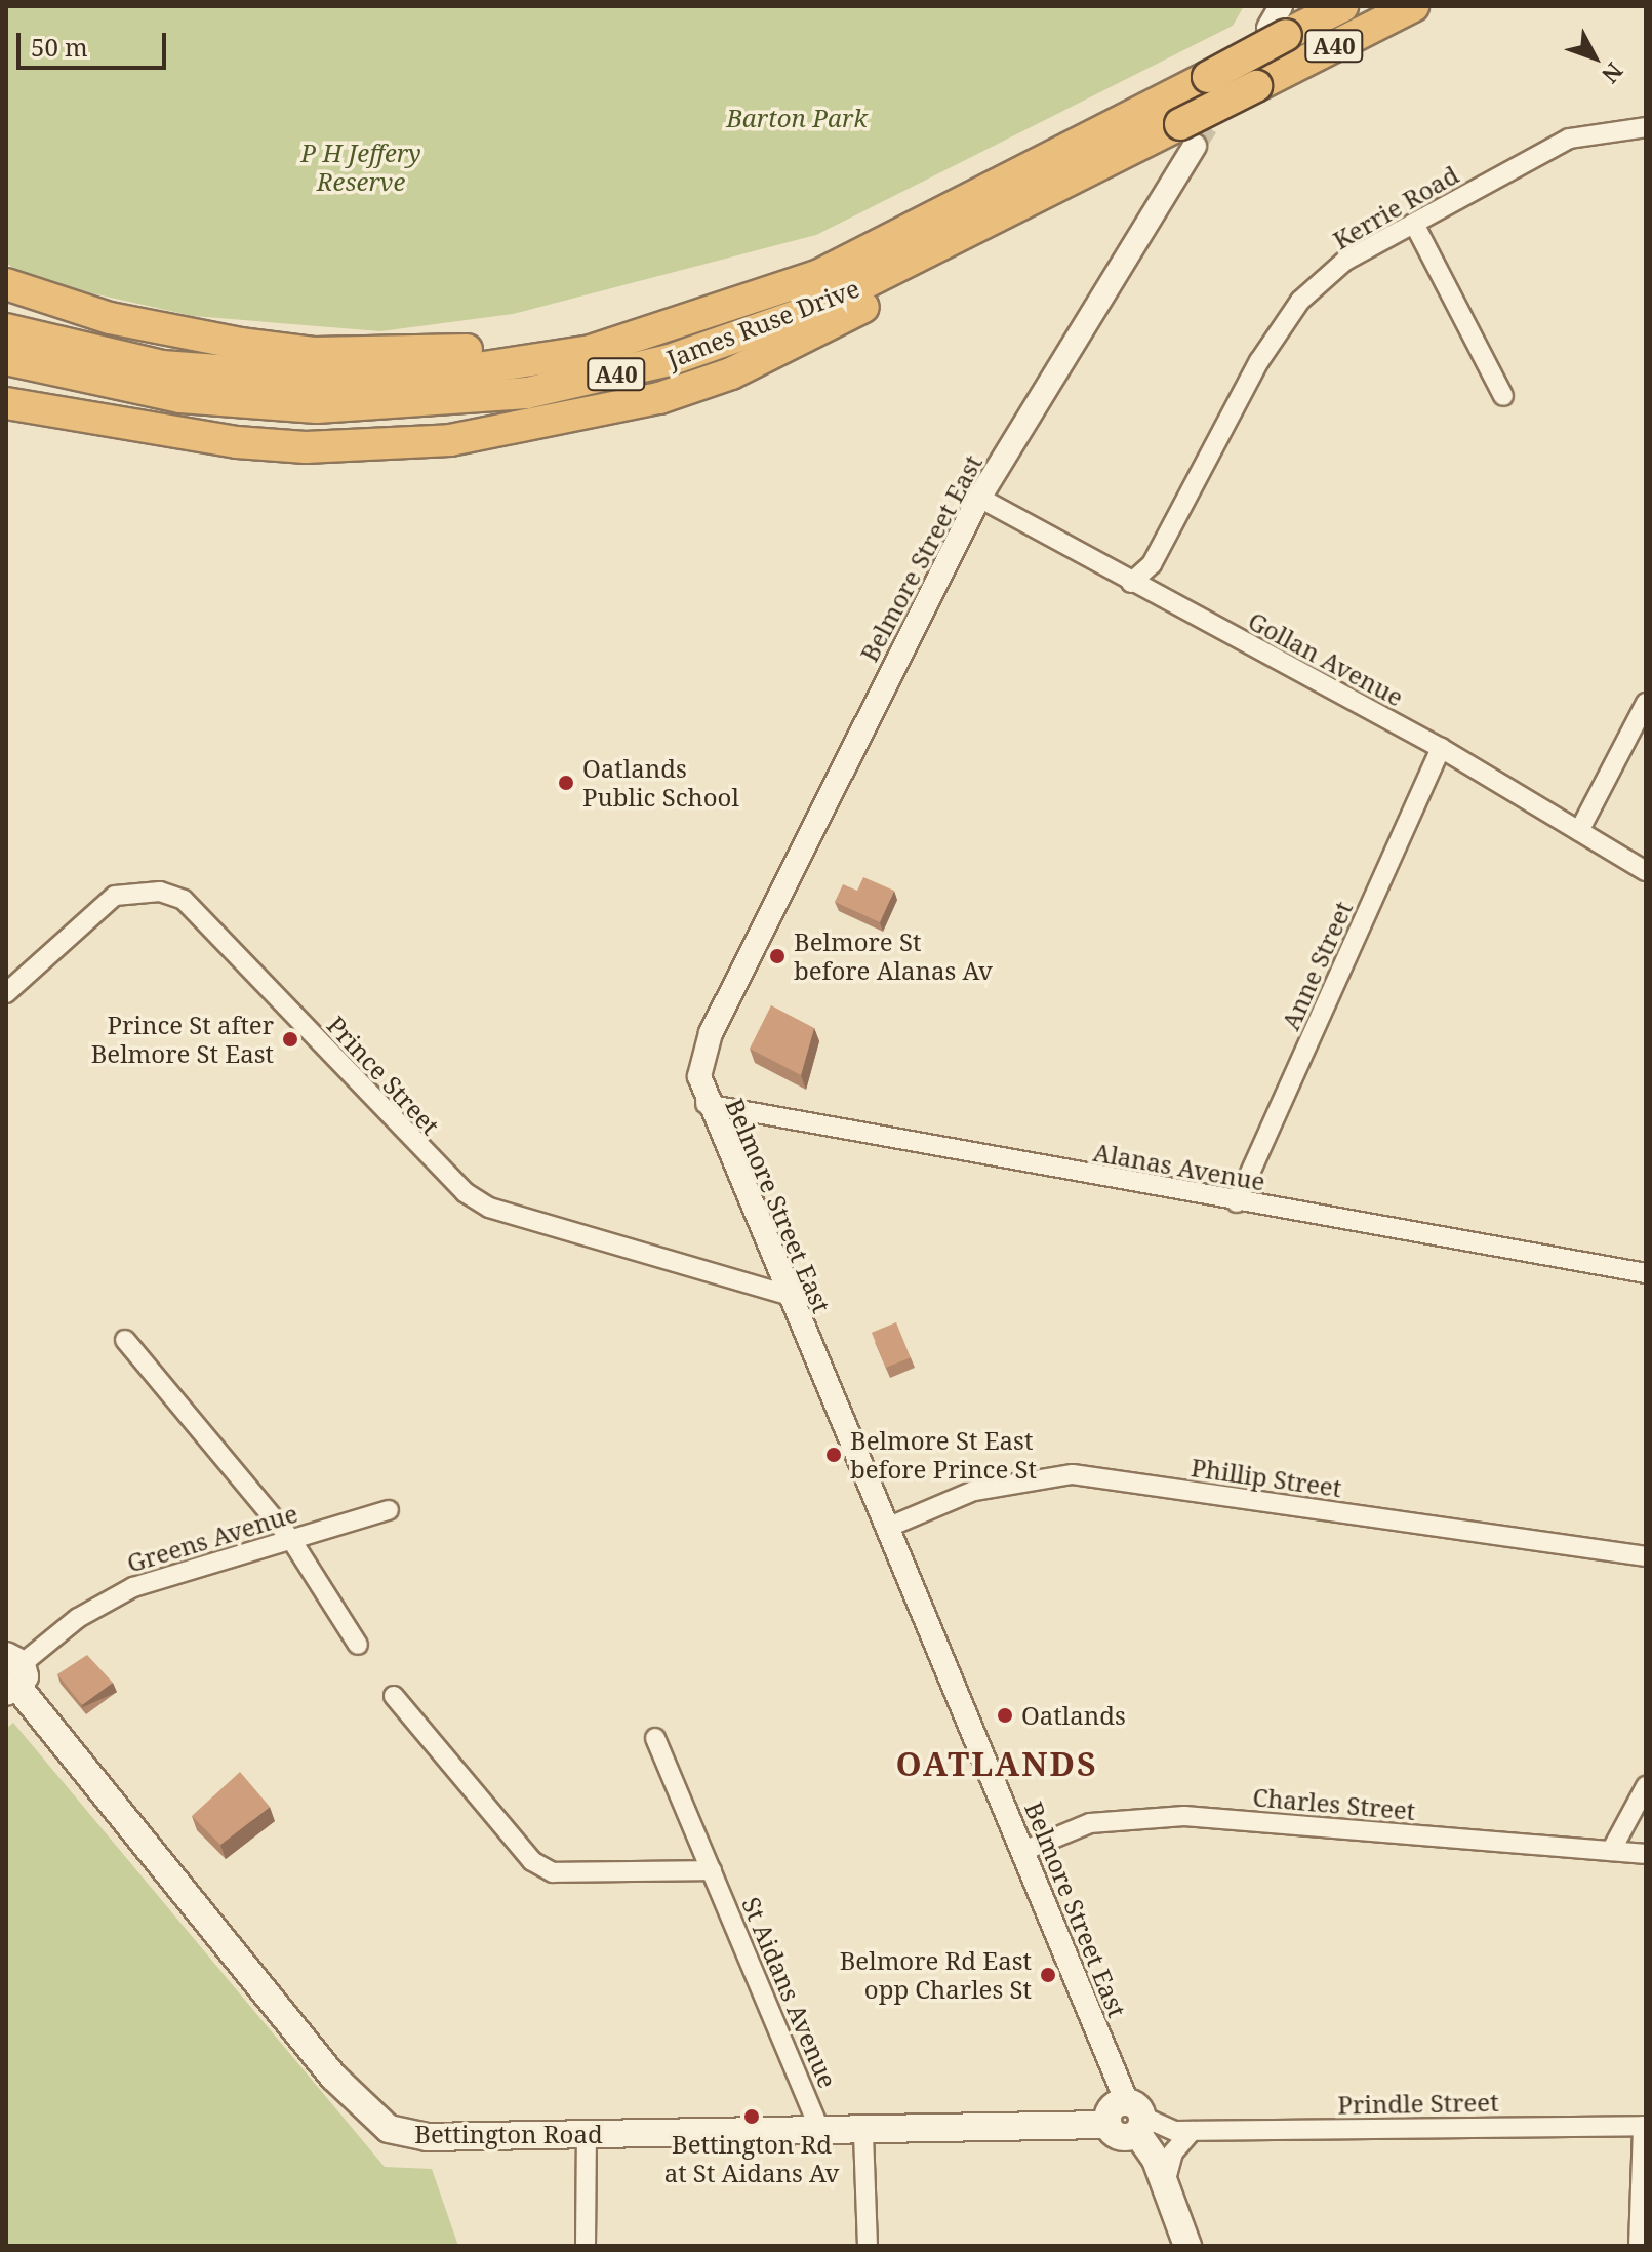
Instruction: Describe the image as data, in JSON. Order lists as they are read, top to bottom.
{
  "streets": {
    "highway": ["A40", "James Ruse Drive"],
    "main road": ["Bettington Road"],
    "street": [
      "Kerrie Road",
      "Belmore Street East",
      "Gollan Avenue",
      "Anne Street",
      "Prince Street",
      "Alanas Avenue",
      "Phillip Street",
      "Greens Avenue",
      "Charles Street",
      "St Aidans Avenue",
      "Prindle Street"
    ]
  },
  "crossings": [
    ["Kerrie Road", "Gollan Avenue"],
    ["James Ruse Drive", "Belmore Street East"],
    ["Belmore Street East", "Gollan Avenue"],
    ["Belmore Street East", "Prince Street"],
    ["Belmore Street East", "Alanas Avenue"],
    ["Belmore Street East", "Phillip Street"],
    ["Belmore Street East", "Charles Street"],
    ["Belmore Street East", "Prindle Street"],
    ["Belmore Street East", "Bettington Road"],
    ["Gollan Avenue", "Anne Street"],
    ["Anne Street", "Alanas Avenue"],
    ["Greens Avenue", "Bettington Road"],
    ["St Aidans Avenue", "Bettington Road"],
    ["Prindle Street", "Bettington Road"]
  ],
  "districts": ["OATLANDS"],
  "parks": ["Barton Park", "P H Jeffery Reserve"],
  "places": [
    "Oatlands Public School",
    "Belmore St before Alanas Av",
    "Prince St after Belmore St East",
    "Belmore St East before Prince St",
    "Oatlands",
    "Belmore Rd East opp Charles St",
    "Bettington Rd at St Aidans Av"
  ],
  "scale_bar": "50 m",
  "north": "bottom right"
}
